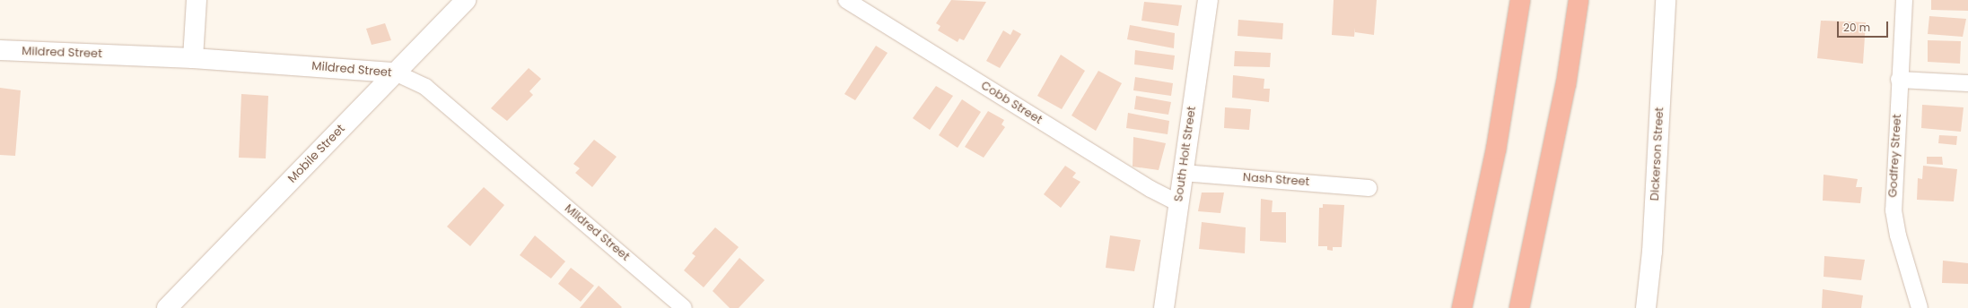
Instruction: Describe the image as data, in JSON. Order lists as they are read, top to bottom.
{
  "streets": {
    "street": [
      "Mildred Street",
      "Cobb Street",
      "Mobile Street",
      "South Holt Street",
      "Dickerson Street",
      "Godfrey Street",
      "Nash Street"
    ]
  },
  "crossings": [
    ["Mildred Street", "Mobile Street"],
    ["Cobb Street", "South Holt Street"],
    ["South Holt Street", "Nash Street"]
  ],
  "scale_bar": "20 m"
}
